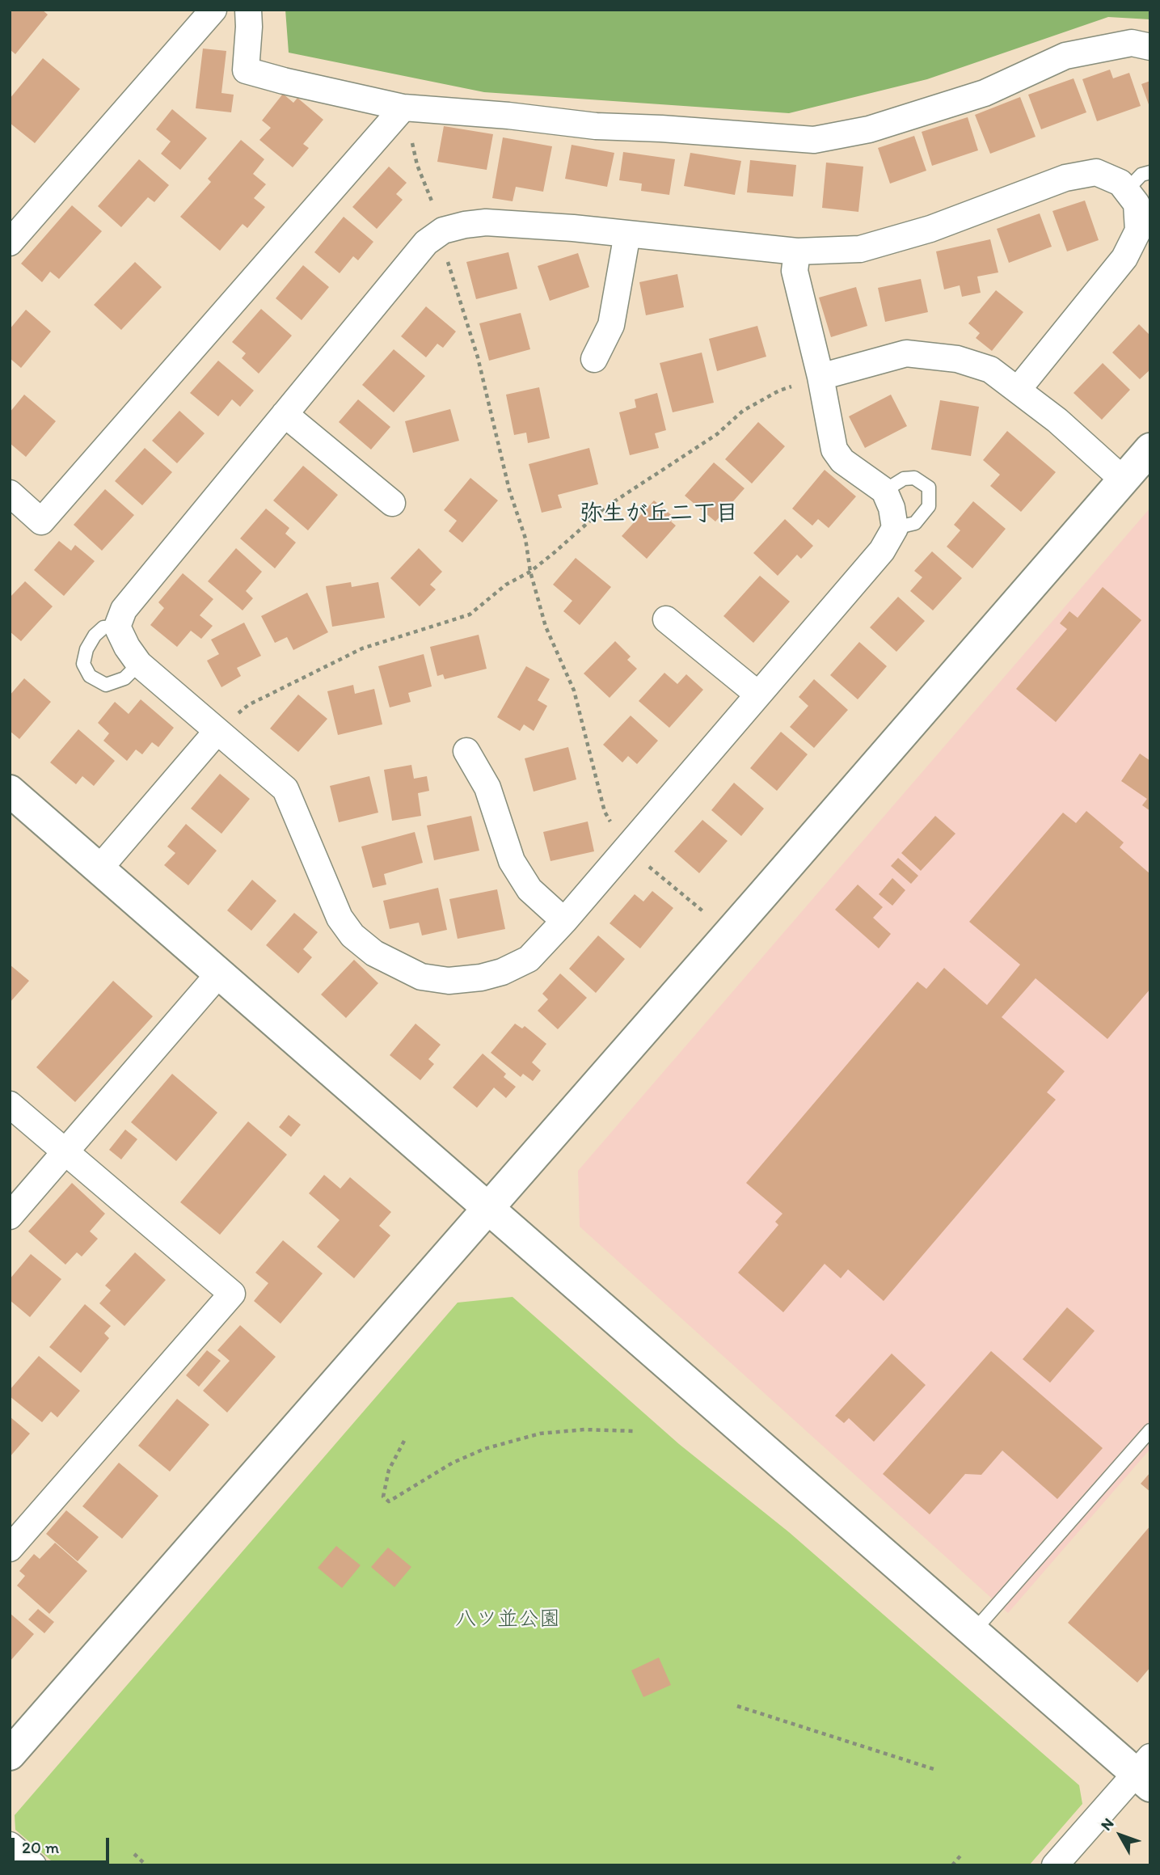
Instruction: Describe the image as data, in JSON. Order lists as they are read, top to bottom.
{
  "districts": ["弥生が丘二丁目"],
  "parks": ["八ツ並公園"],
  "scale_bar": "20 m",
  "north": "top left"
}
